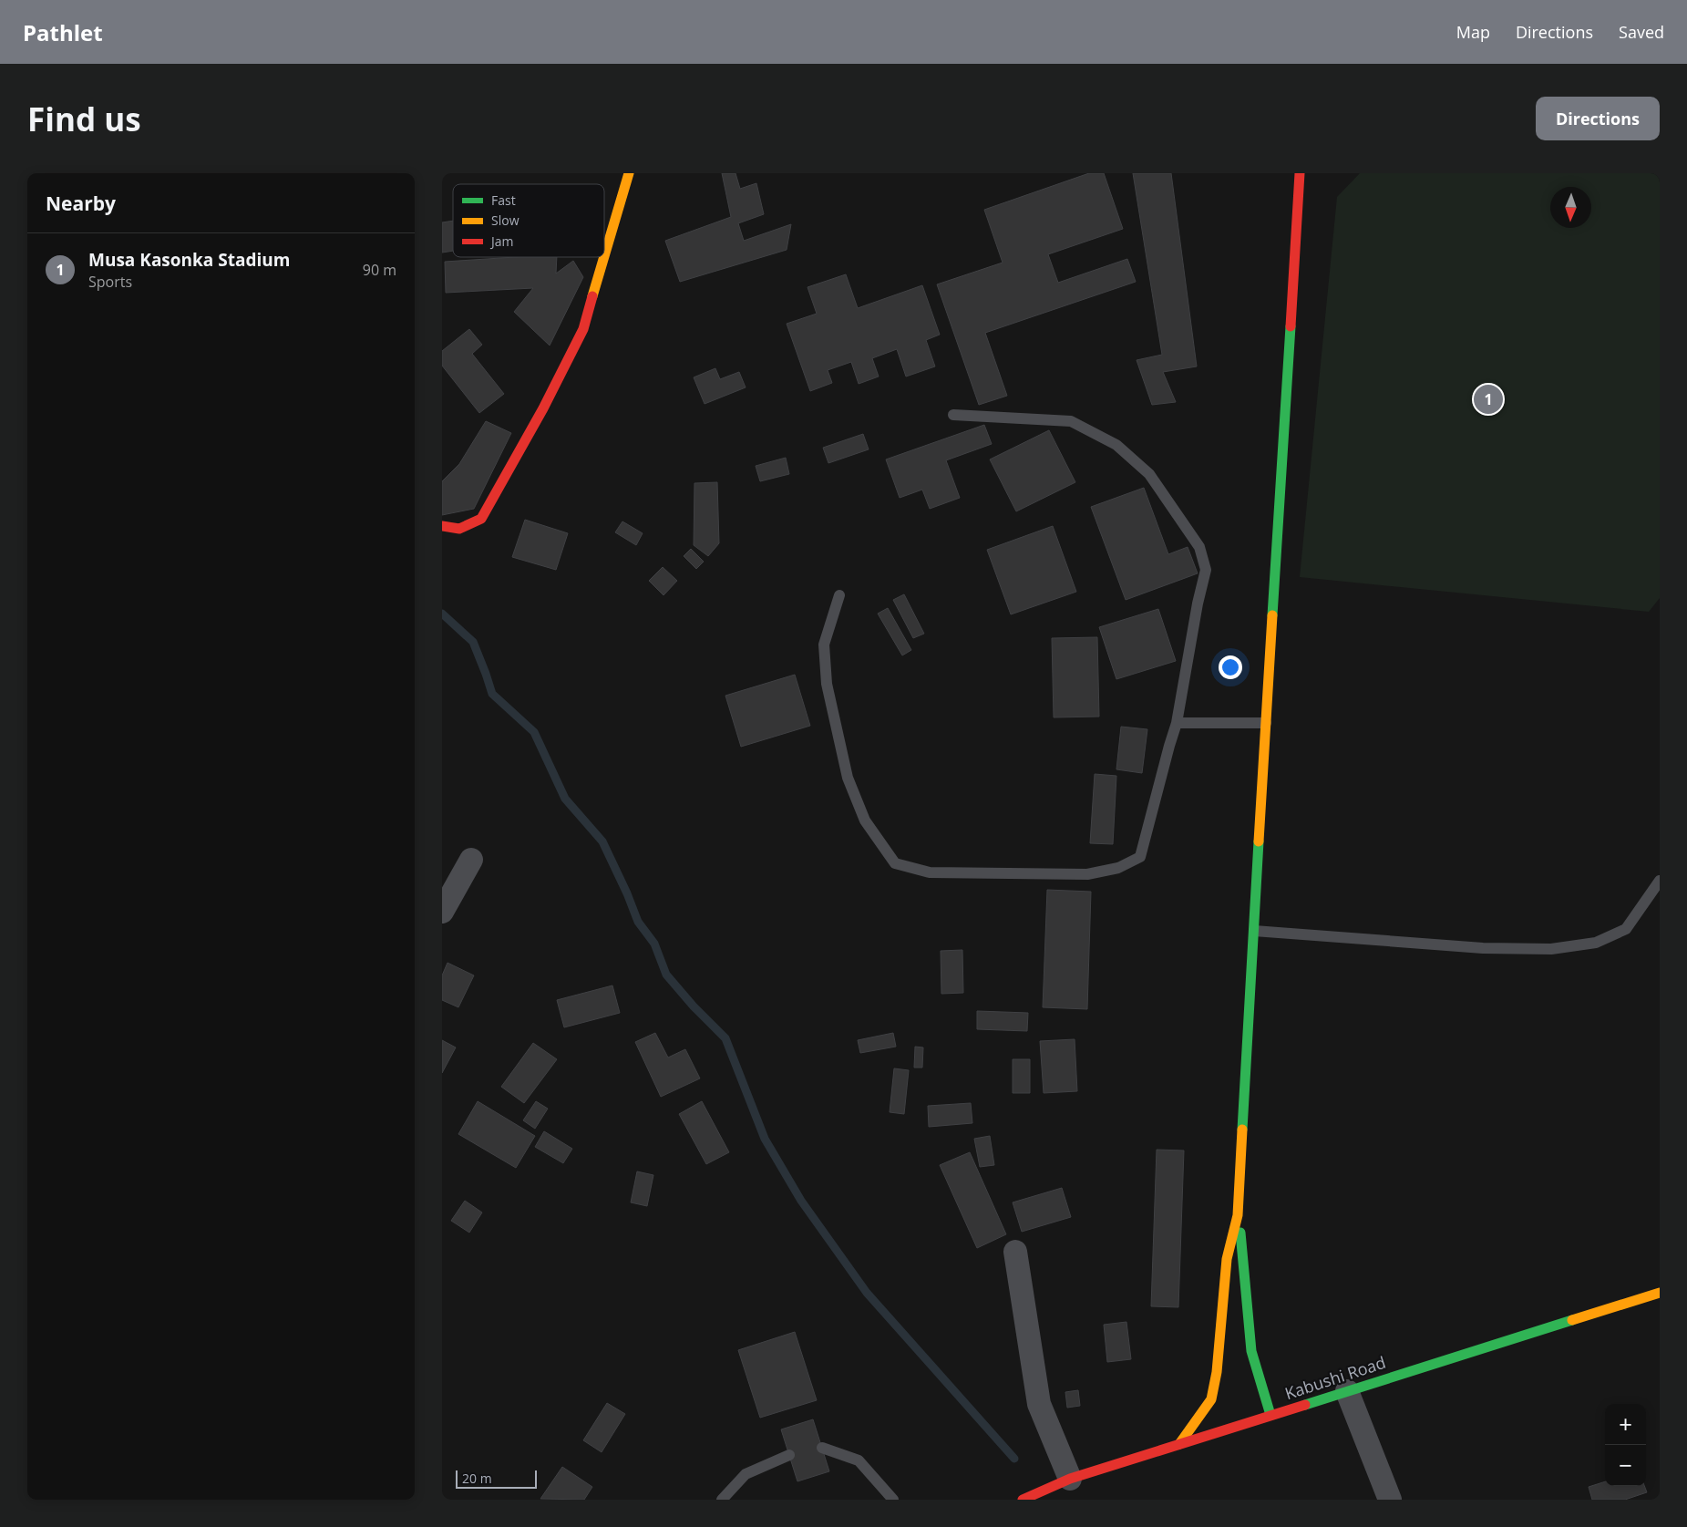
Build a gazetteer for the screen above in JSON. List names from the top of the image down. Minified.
{"streets":{"street":["Kabushi Road"]},"legend":["Fast","Slow","Jam"],"scale_bar":"20 m","north":"bottom","page":{"header":"Pathlet","nav":["Map","Directions","Saved"],"buttons":"Directions","title":"Find us","heading":"Nearby","list":[{"mark":"1","name":"Musa Kasonka Stadium","note":"Sports","value":"90 m"}],"pins":"1","map_buttons":["+","−"],"scale":"20 m"}}
